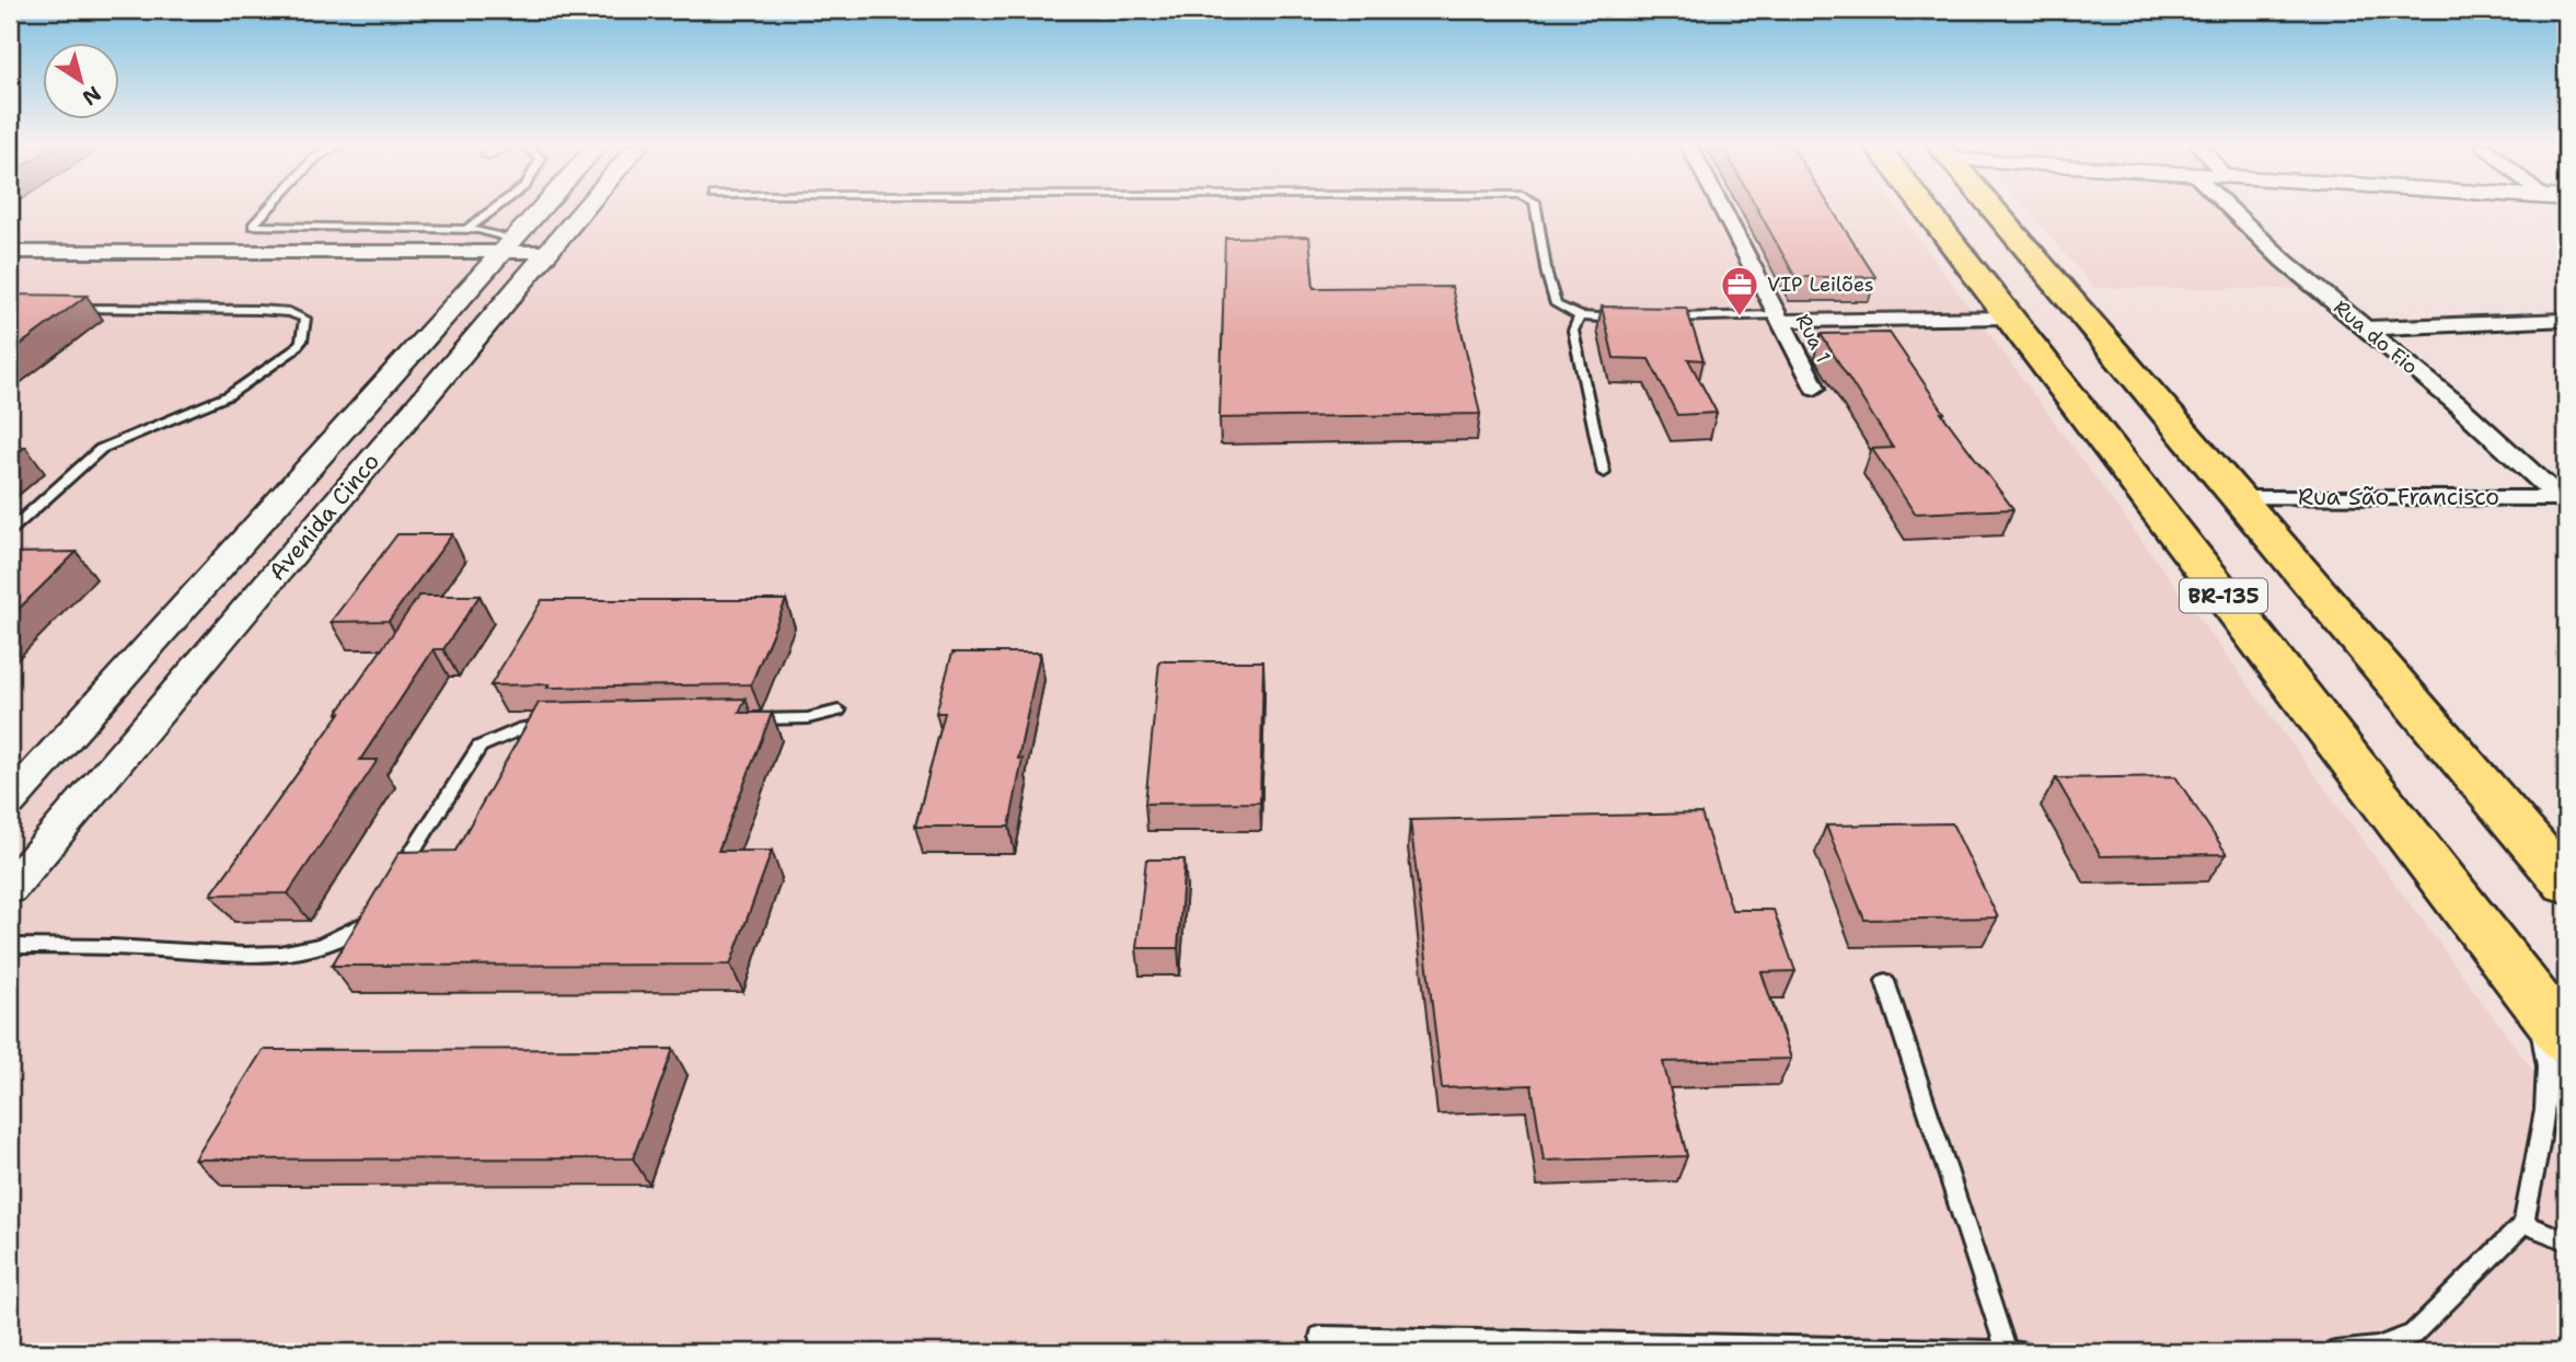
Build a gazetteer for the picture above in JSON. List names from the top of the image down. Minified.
{"streets":{"highway":["BR-135"],"street":["Rua do Fio","Rua 1","Rua São Francisco","Avenida Cinco"]},"crossings":[["Rua do Fio","Rua São Francisco"],["Rua São Francisco","BR-135"]],"places":{"office":["VIP Leilões"]},"north":"bottom right"}
